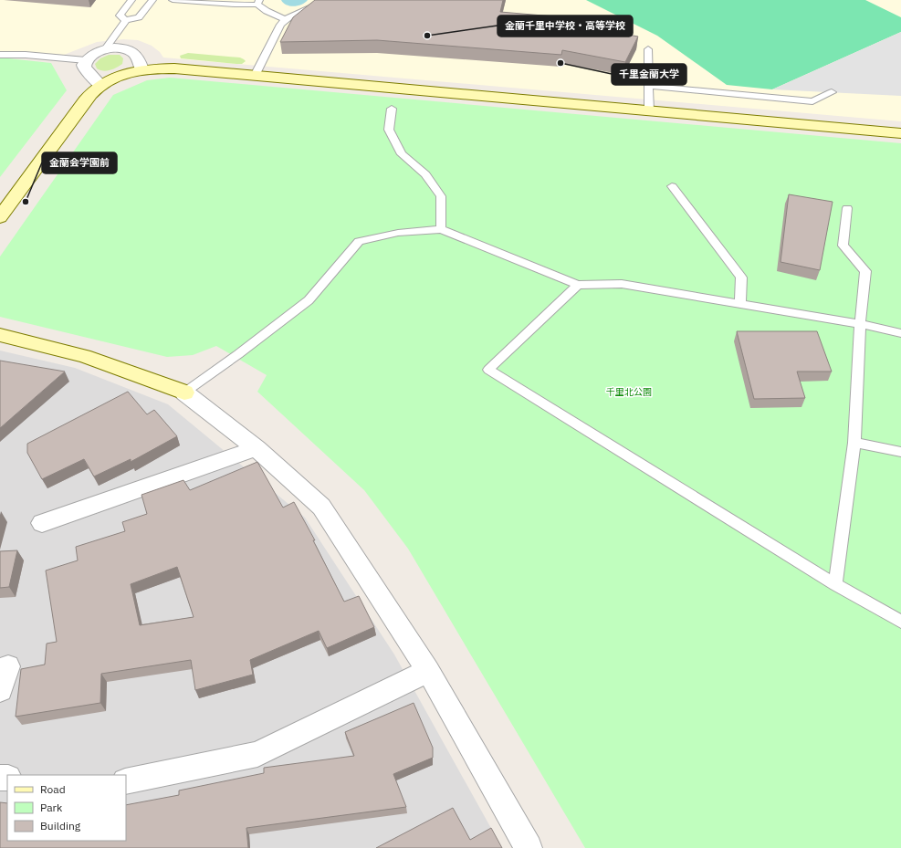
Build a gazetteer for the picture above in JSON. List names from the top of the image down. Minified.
{"parks":["千里北公園"],"places":["金蘭千里中学校・高等学校","千里金蘭大学","金蘭会学園前"],"legend":["Road","Park","Building"]}
